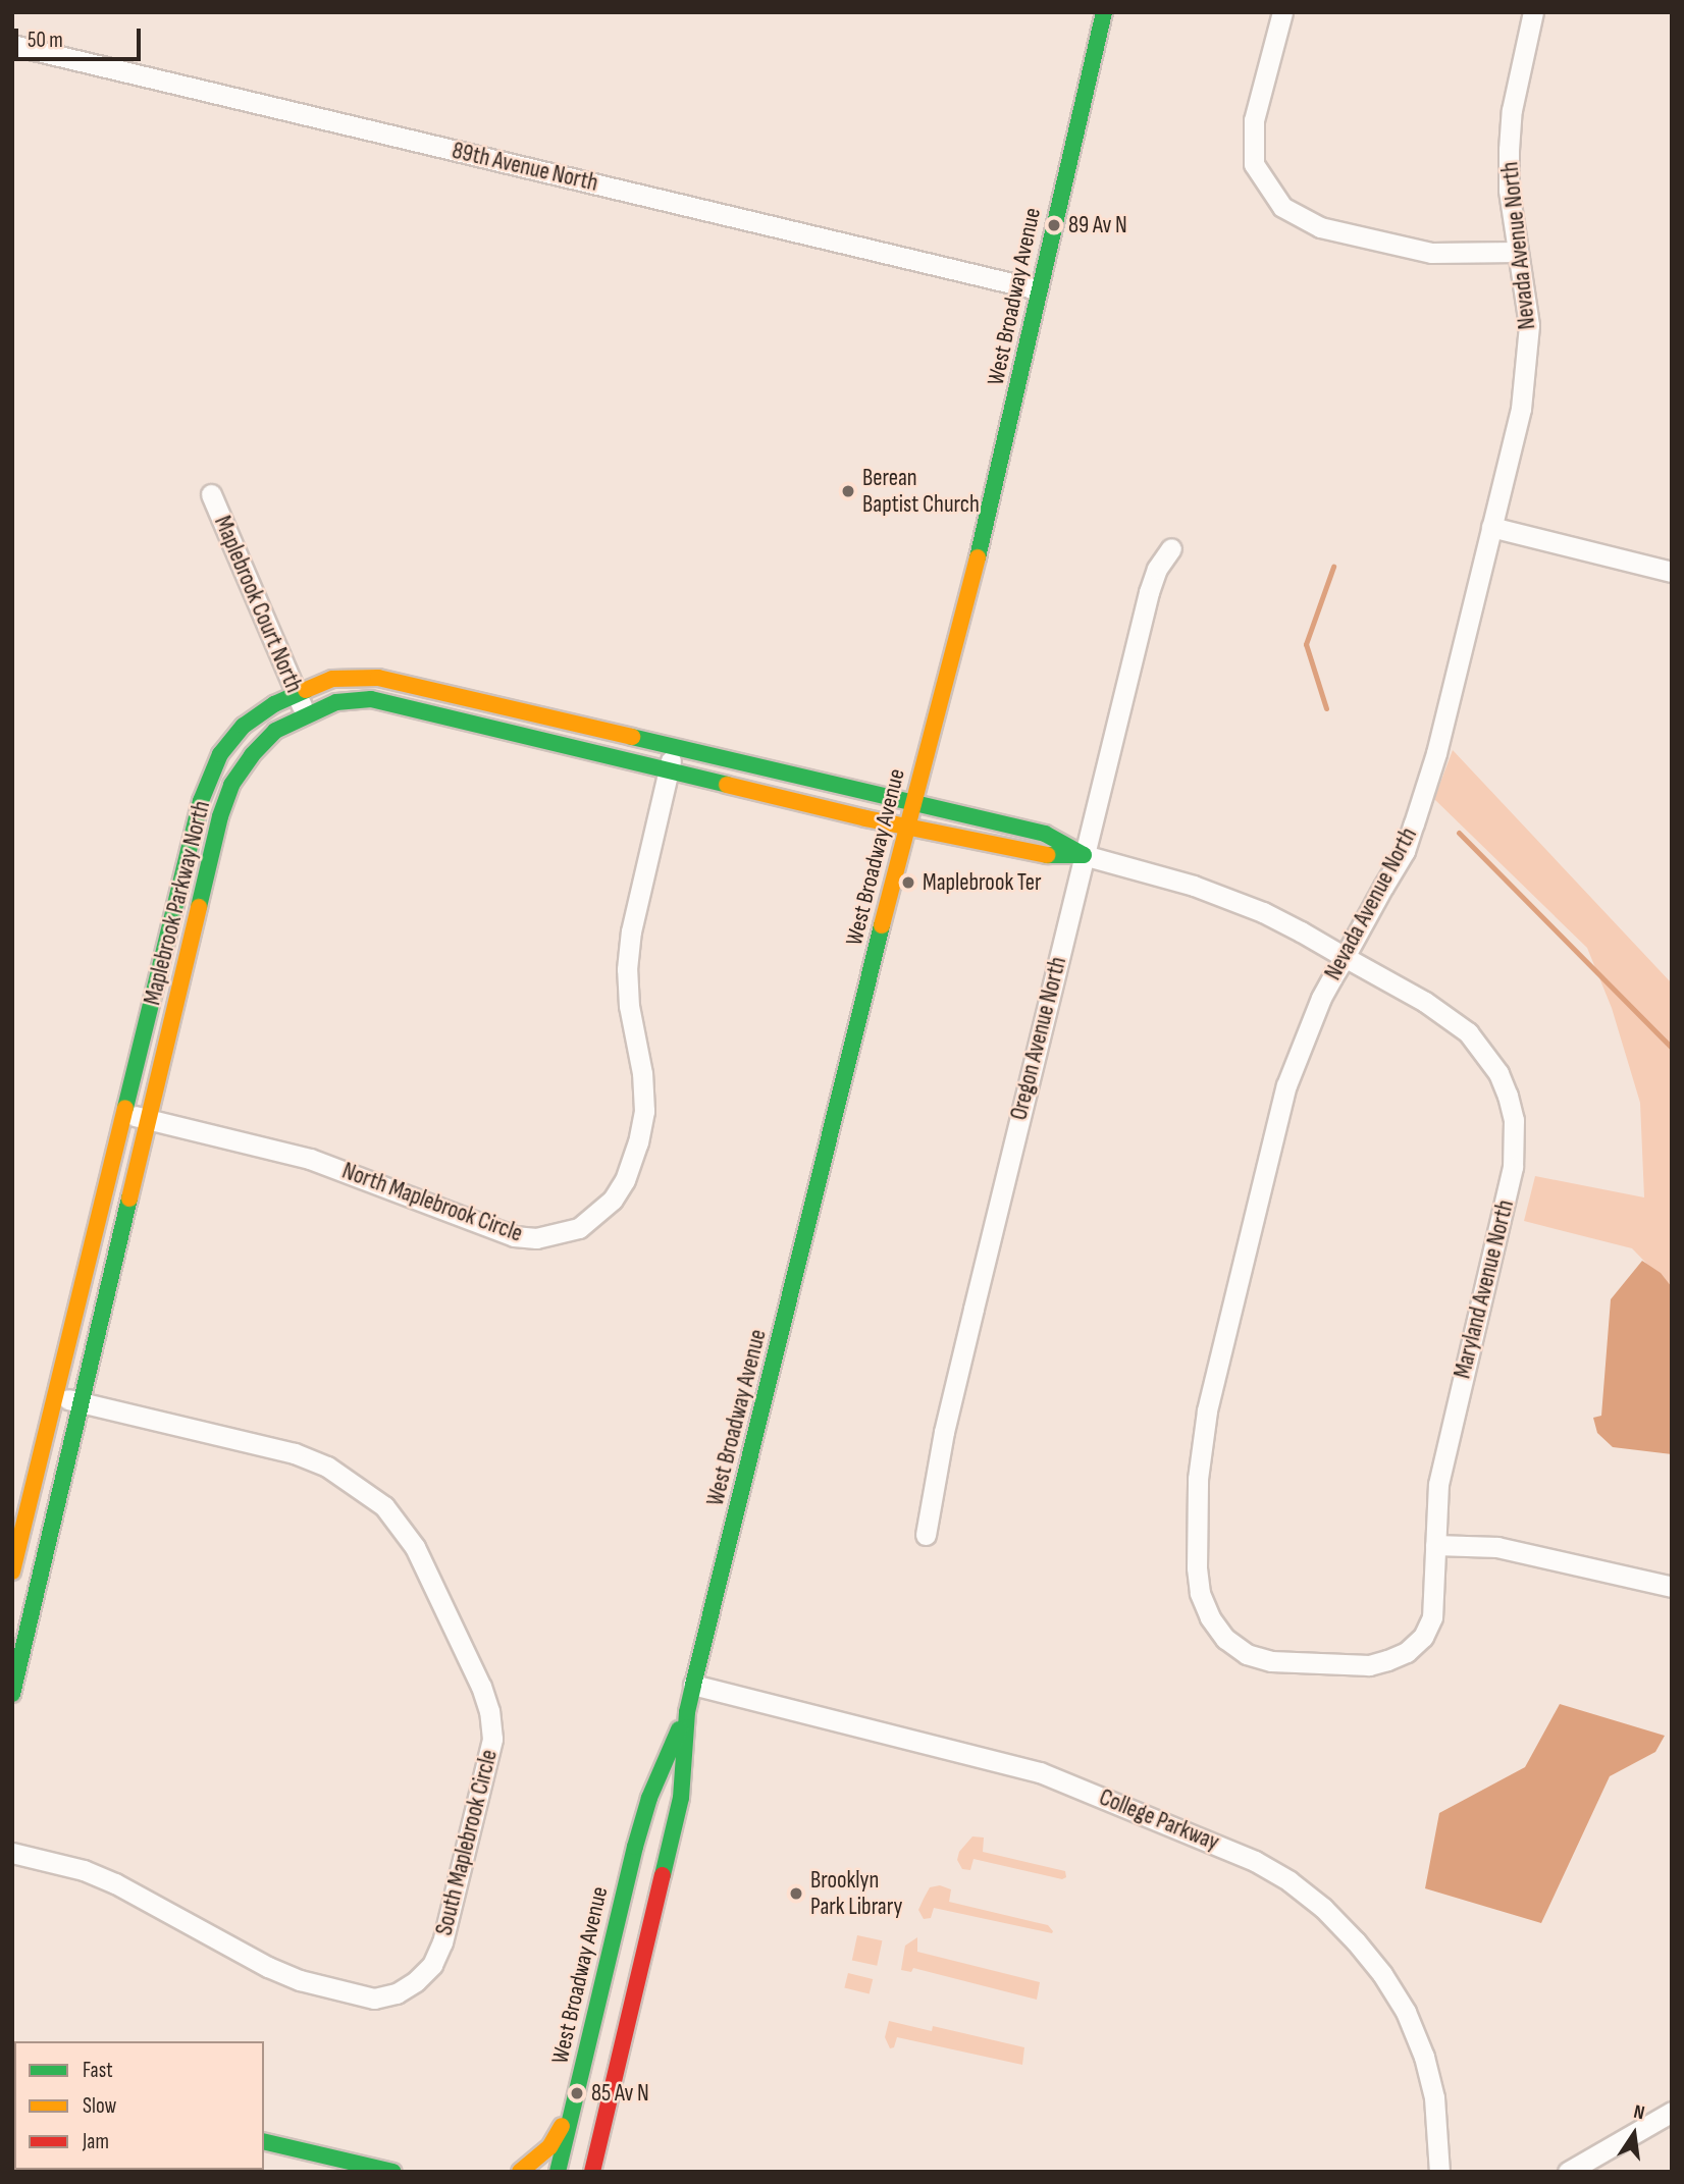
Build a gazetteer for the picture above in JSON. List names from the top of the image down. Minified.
{"streets":{"street":["89th Avenue North","Nevada Avenue North","West Broadway Avenue","Maplebrook Court North","Maplebrook Parkway North","Oregon Avenue North","North Maplebrook Circle","Maryland Avenue North","College Parkway","South Maplebrook Circle"]},"crossings":[["89th Avenue North","West Broadway Avenue"],["Nevada Avenue North","Maryland Avenue North"],["West Broadway Avenue","Maplebrook Parkway North"],["West Broadway Avenue","College Parkway"],["Maplebrook Court North","Maplebrook Parkway North"],["Maplebrook Parkway North","Oregon Avenue North"],["Maplebrook Parkway North","North Maplebrook Circle"],["Maplebrook Parkway North","Maryland Avenue North"],["Maplebrook Parkway North","South Maplebrook Circle"],["Oregon Avenue North","Maryland Avenue North"]],"places":["89 Av N","Berean Baptist Church","Maplebrook Ter","Brooklyn Park Library","85 Av N"],"legend":["Fast","Slow","Jam"],"scale_bar":"50 m","north":"top"}
